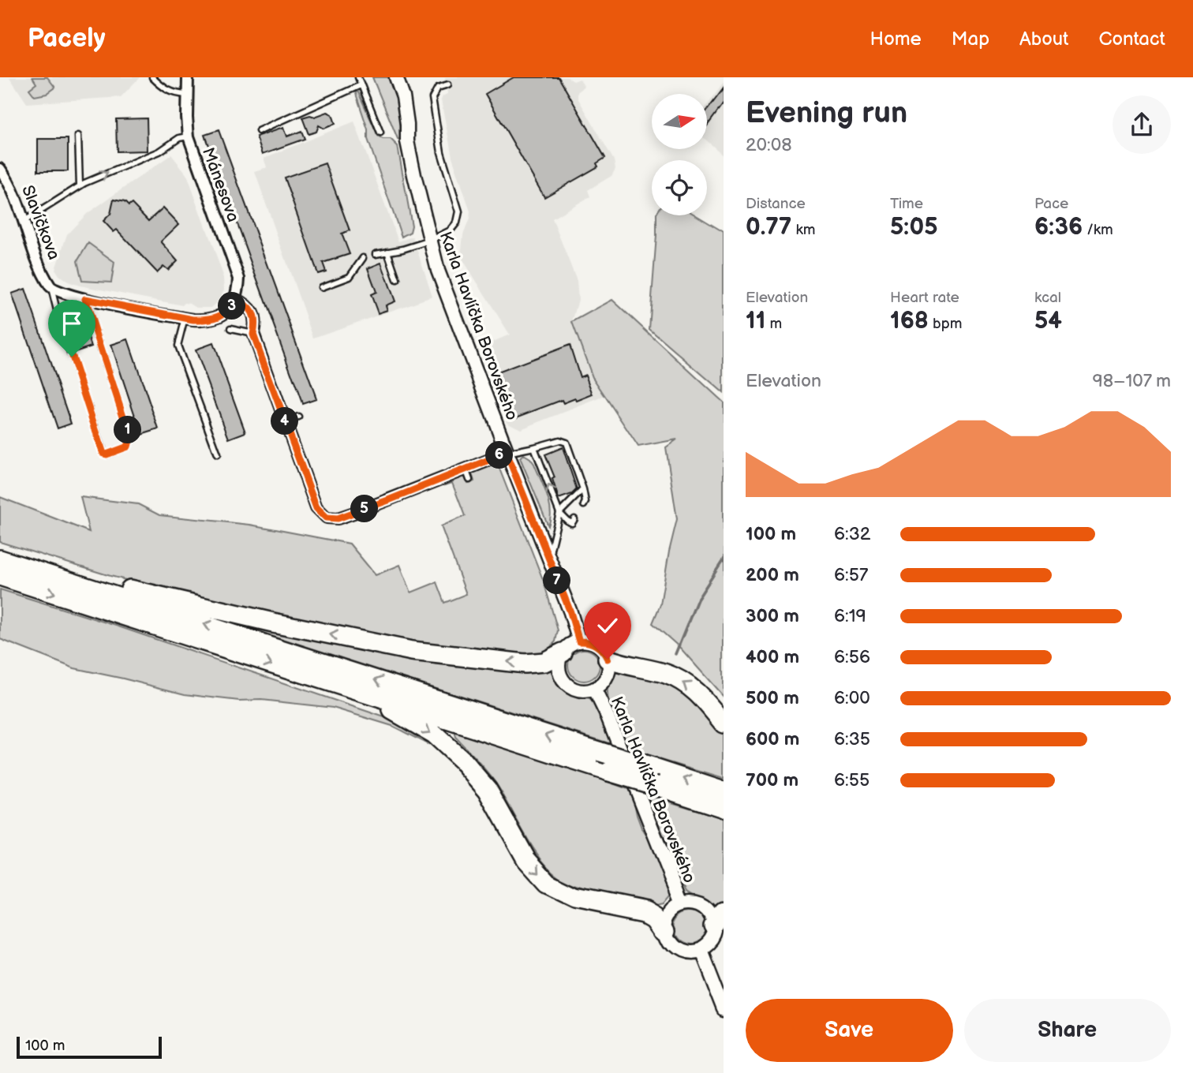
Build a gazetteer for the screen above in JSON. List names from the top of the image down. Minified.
{"streets":{"street":["Mánesova","Slavíčkova","Karla Havlíčka Borovského"]},"scale_bar":"100 m","north":"right","page":{"header":"Pacely","nav":["Home","Map","About","Contact"],"heading":["Evening run","20:08"],"stats":[["Distance","0.77 km"],["Time","5:05"],["Pace","6:36 /km"],["Elevation","11 m"],["Heart rate","168 bpm"],["kcal","54"]],"pins":["3","4","1","6","5","7"],"chart":["Elevation","98–107 m"],"list":[{"name":"100 m","note":"6:32"},{"name":"200 m","note":"6:57"},{"name":"300 m","note":"6:19"},{"name":"400 m","note":"6:56"},{"name":"500 m","note":"6:00"},{"name":"600 m","note":"6:35"},{"name":"700 m","note":"6:55"}],"buttons":["Save","Share"],"scale":"100 m"}}
